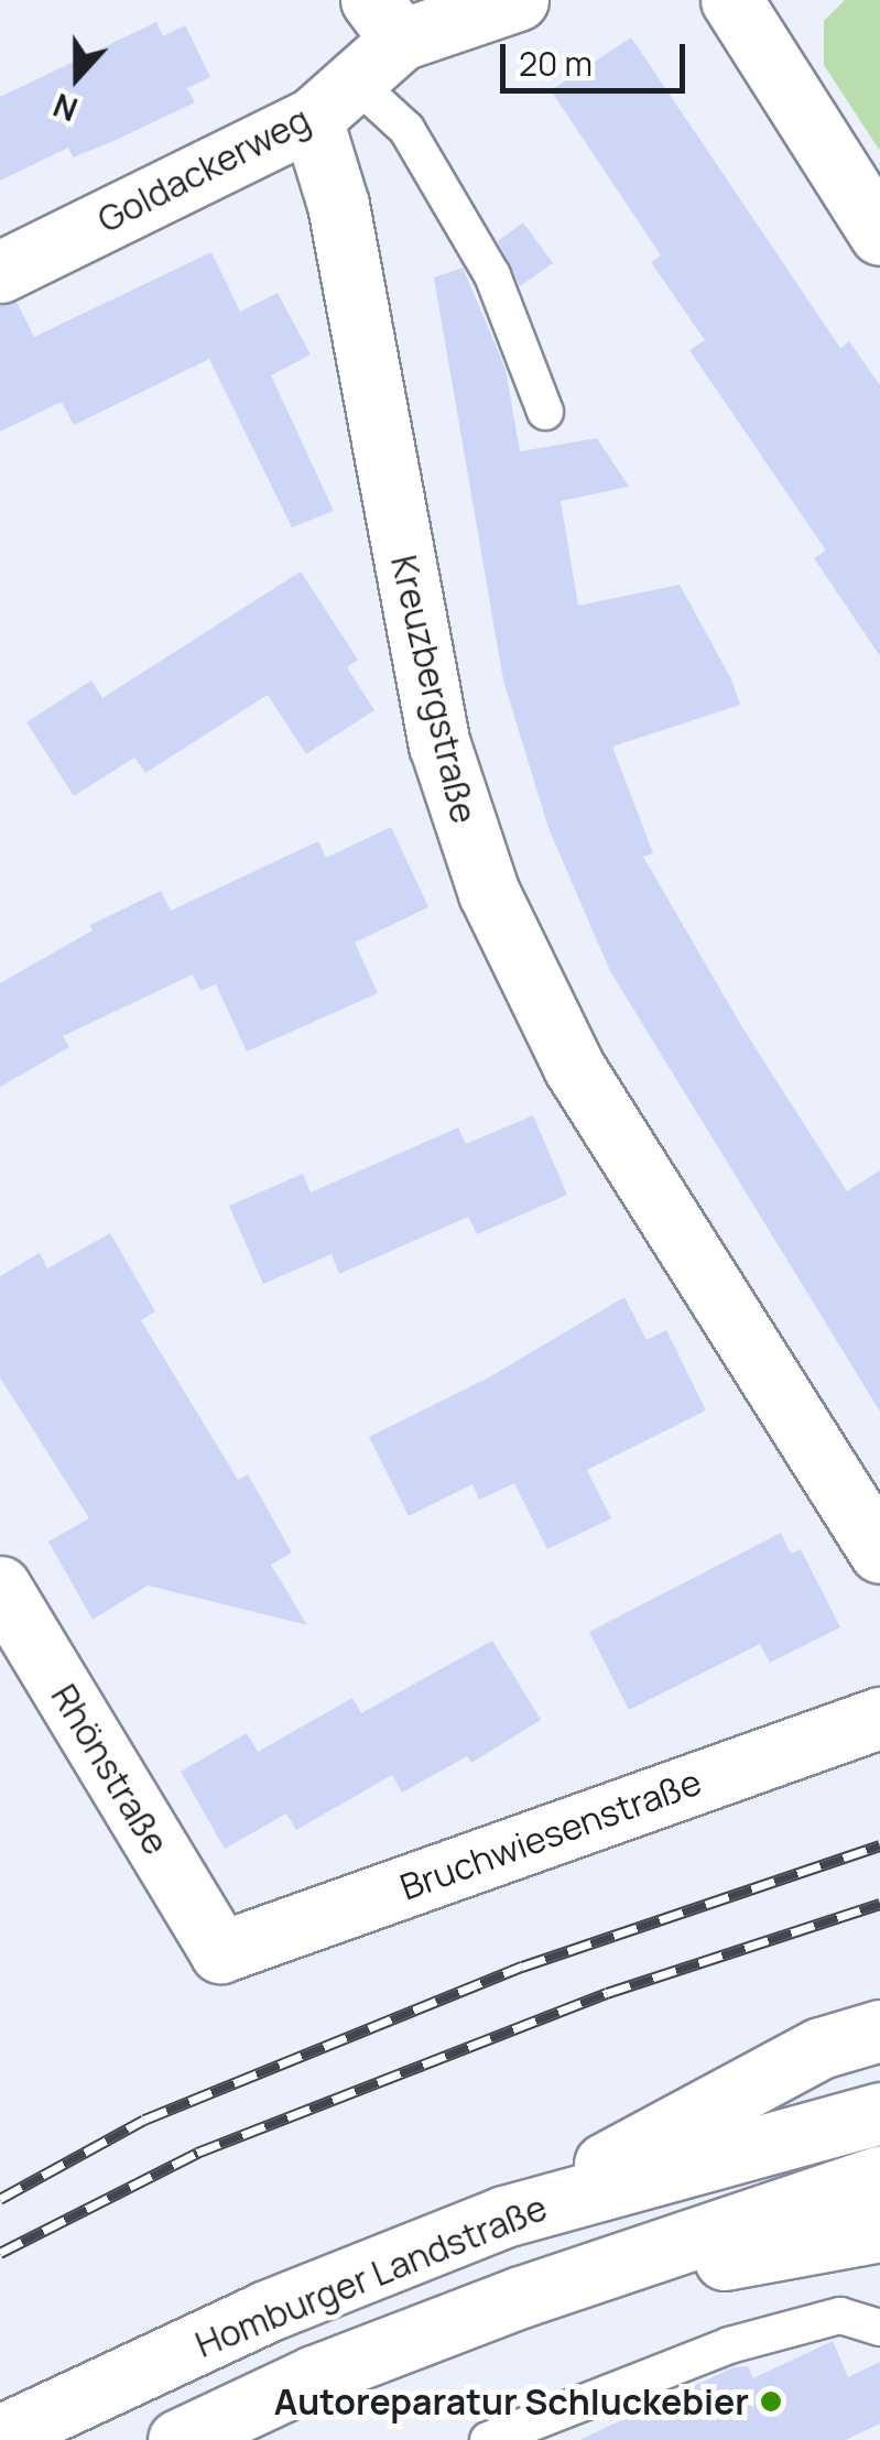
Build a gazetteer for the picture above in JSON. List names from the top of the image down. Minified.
{"streets":{"street":["Goldackerweg","Kreuzbergstraße","Rhönstraße","Bruchwiesenstraße","Homburger Landstraße"]},"crossings":[["Goldackerweg","Kreuzbergstraße"],["Rhönstraße","Bruchwiesenstraße"]],"places":["Autoreparatur Schluckebier"],"scale_bar":"20 m","north":"bottom"}
